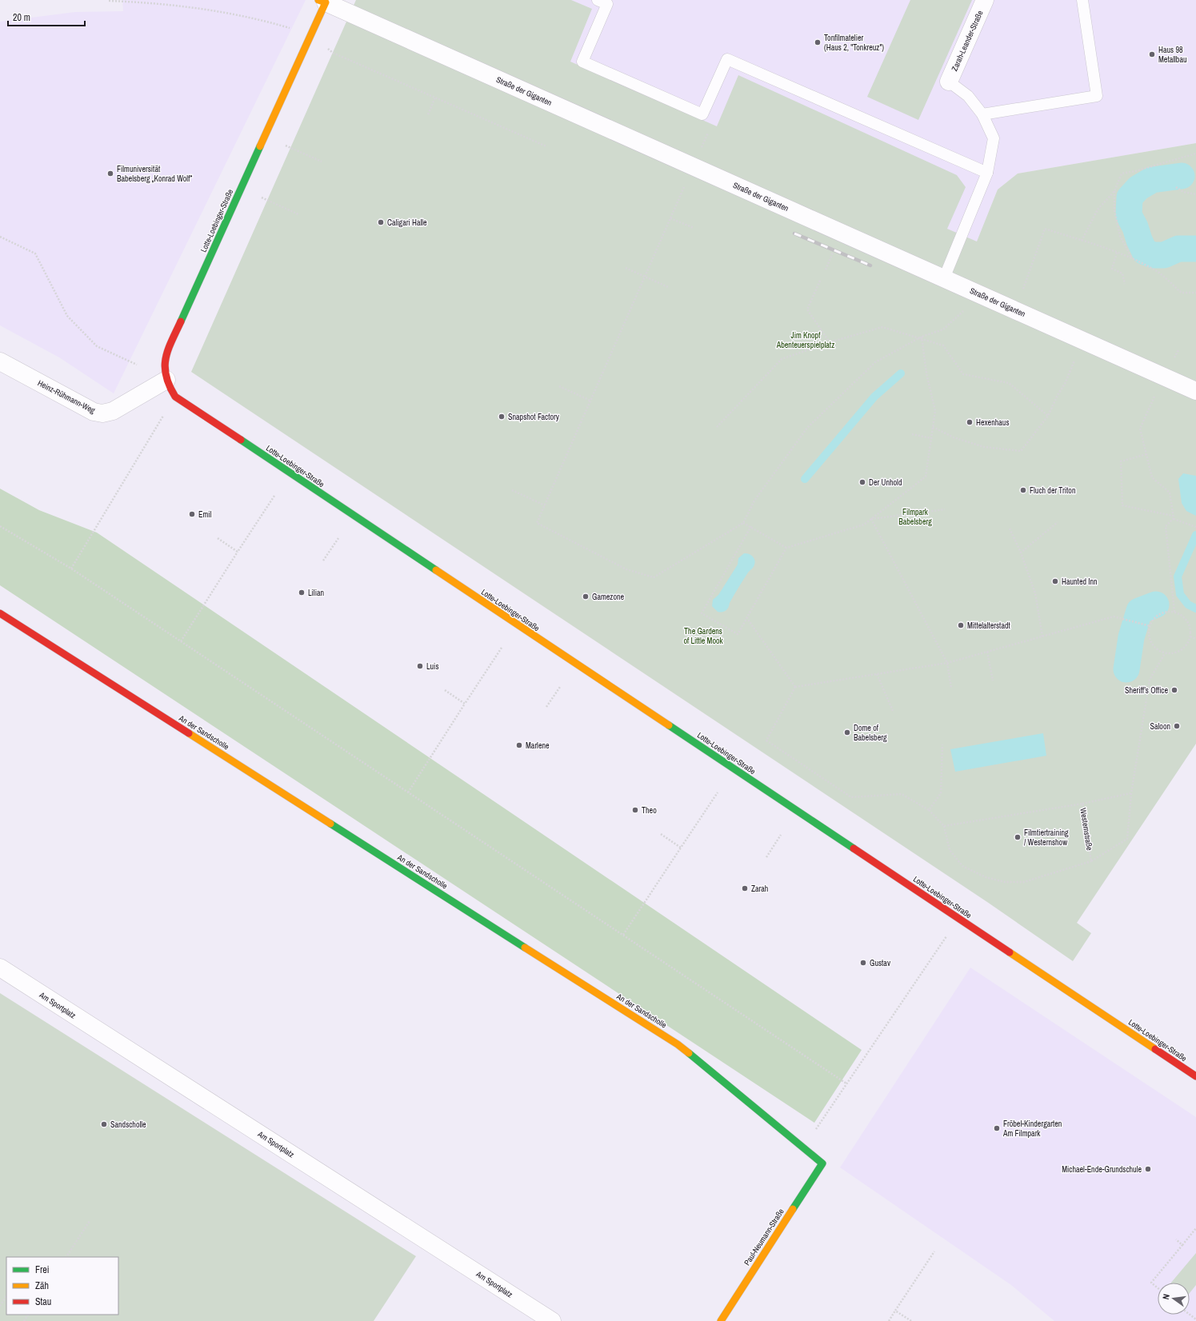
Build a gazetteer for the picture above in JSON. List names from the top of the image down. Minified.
{"streets":{"street":["Zarah-Leander-Straße","Straße der Giganten","Lotte-Loebinger-Straße","Heinz-Rühmann-Weg","An der Sandscholle","Am Sportplatz","Paul-Neumann-Straße"],"path":["Westernstraße"]},"crossings":[["Straße der Giganten","Lotte-Loebinger-Straße"],["Lotte-Loebinger-Straße","Heinz-Rühmann-Weg"],["An der Sandscholle","Paul-Neumann-Straße"]],"parks":["Jim Knopf Abenteuerspielplatz","Filmpark Babelsberg","The Gardens of Little Mook"],"places":["Tonfilmatelier (Haus 2, \"Tonkreuz\")","Haus 98 Metallbau","Filmuniversität Babelsberg „Konrad Wolf“","Caligari Halle","Snapshot Factory","Hexenhaus","Der Unhold","Fluch der Triton","Emil","Haunted Inn","Lilian","Gamezone","Mittelalterstadt","Luis","Sheriff’s Office","Saloon","Dome of Babelsberg","Marlene","Theo","Filmtiertraining / Westernshow","Zarah","Gustav","Sandscholle","Fröbel-Kindergarten Am Filmpark","Michael-Ende-Grundschule"],"legend":["Frei","Zäh","Stau"],"scale_bar":"20 m","north":"left"}
